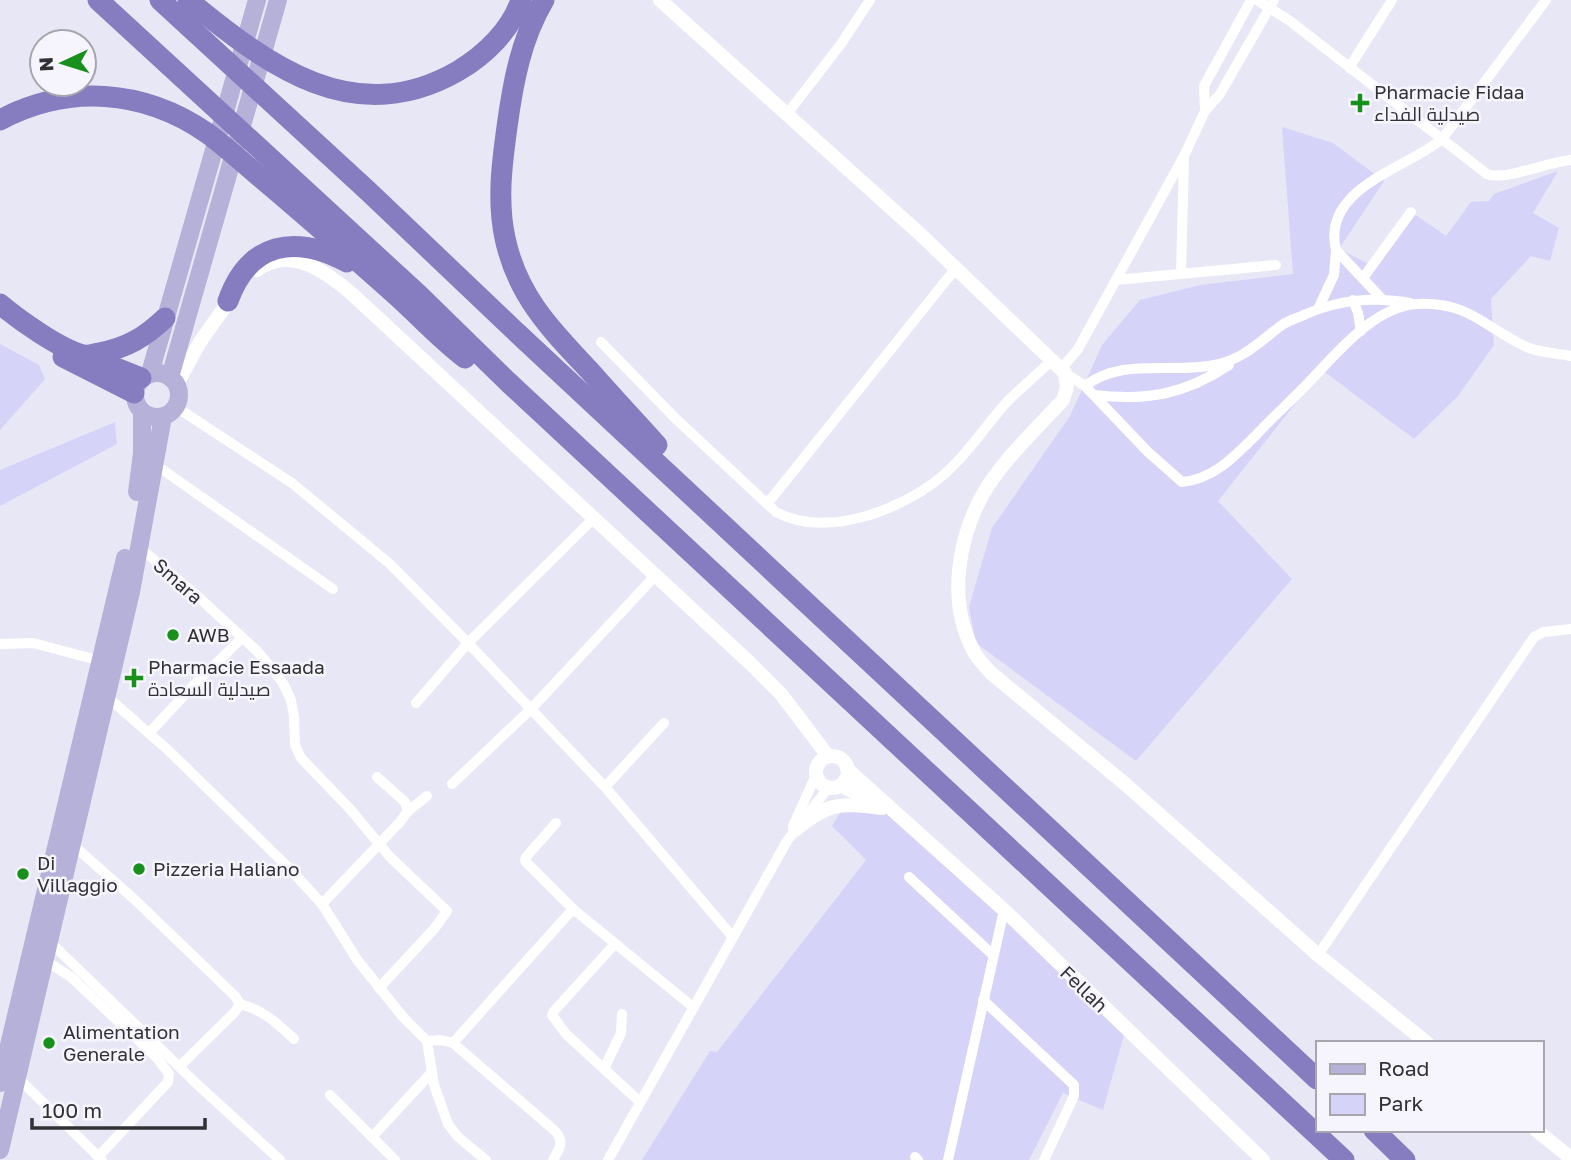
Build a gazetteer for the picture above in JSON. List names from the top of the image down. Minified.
{"streets":{"street":["Smara","Fellah"]},"places":{"health":["Pharmacie Fidaa صيدلية الفداء","Pharmacie Essaada صيدلية السعادة"],"other":["AWB","Pizzeria Haliano","Di Villaggio","Alimentation Generale"]},"legend":["Road","Park"],"scale_bar":"100 m","north":"left"}
